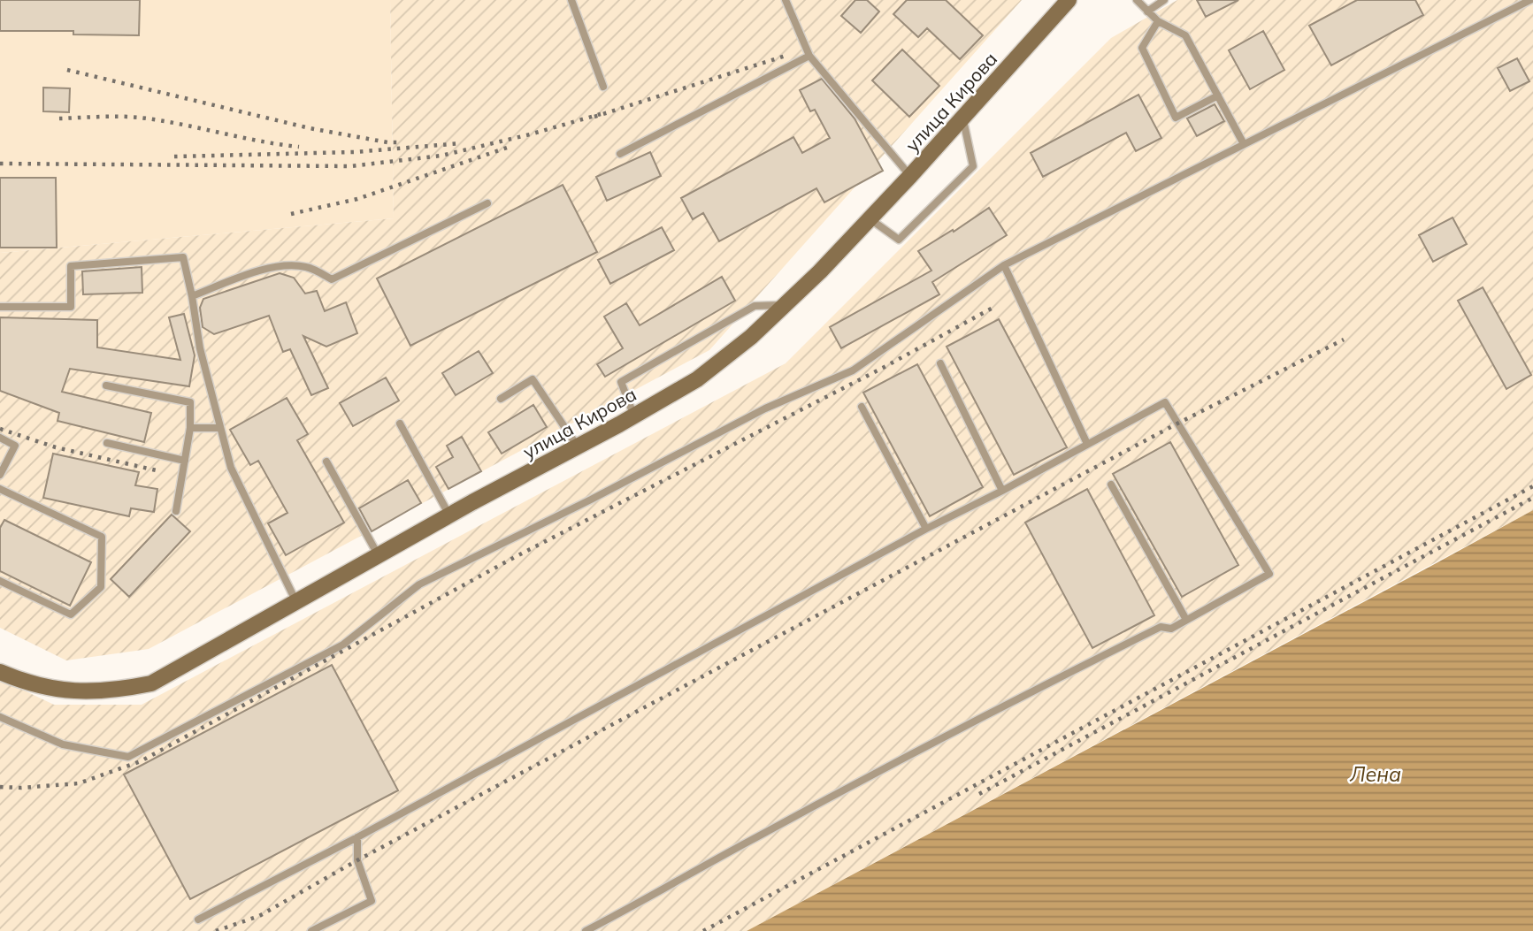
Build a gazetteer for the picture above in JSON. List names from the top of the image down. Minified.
{"streets":{"main road":["улица Кирова"]},"water":["Лена"]}
